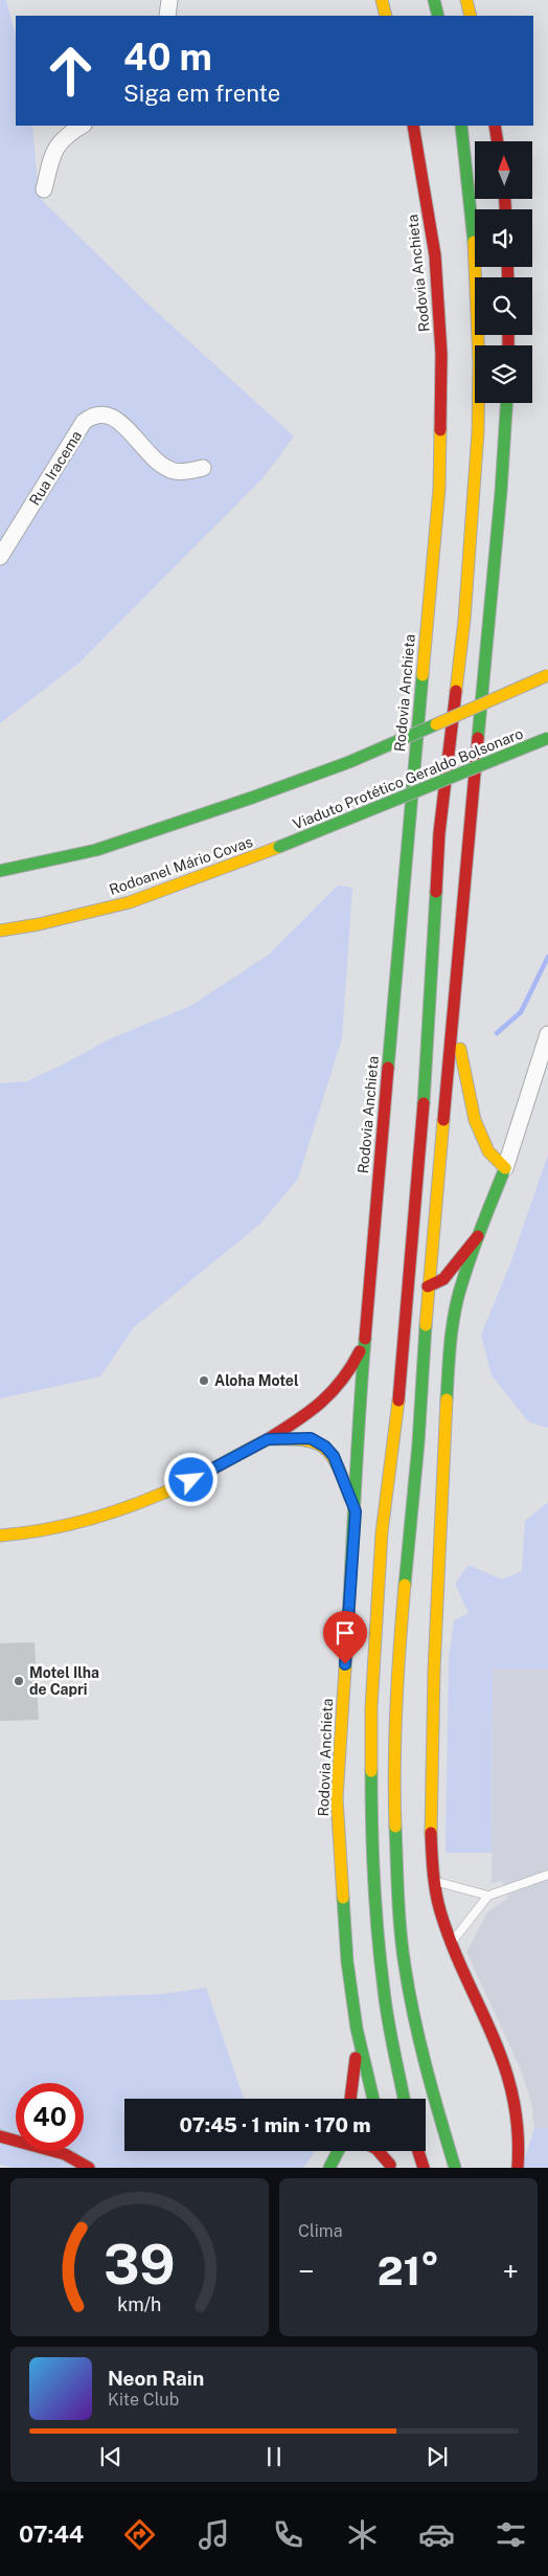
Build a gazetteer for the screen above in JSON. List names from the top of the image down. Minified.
{"streets":{"main road":["Rodovia Anchieta","Viaduto Protético Geraldo Bolsonaro","Rodoanel Mário Covas"],"street":["Rua Iracema"]},"crossings":[["Viaduto Protético Geraldo Bolsonaro","Rodoanel Mário Covas"]],"places":["Aloha Motel","Motel Ilha de Capri"],"north":"top","page":{"turn":["40 m","Siga em frente"],"limit":"40","trip":"07:45 · 1 min · 170 m","tile":"Clima","heat":["−","21°","+"],"song":["Neon Rain","Kite Club"],"tabs":"07:44","gauge":["39","km/h"]}}
